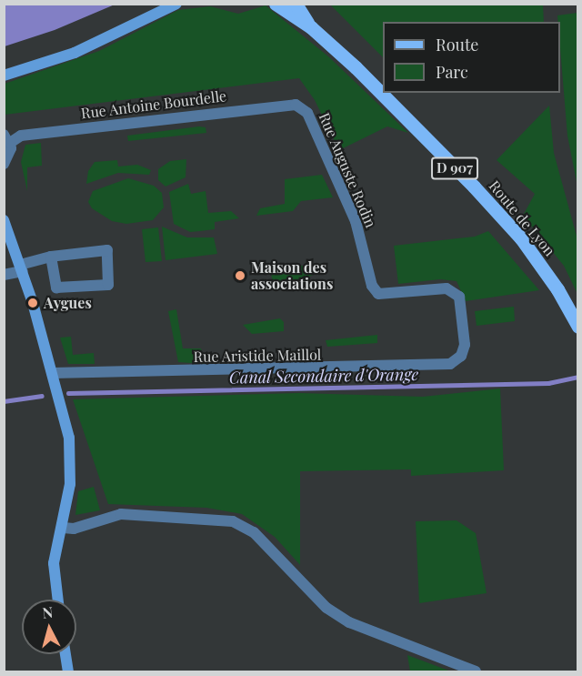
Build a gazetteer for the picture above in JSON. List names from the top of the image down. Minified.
{"streets":{"main road":["D 907","Route de Lyon"],"street":["Rue Antoine Bourdelle","Rue Auguste Rodin","Rue Aristide Maillol"]},"crossings":[["Rue Antoine Bourdelle","Rue Auguste Rodin"],["Rue Auguste Rodin","Rue Aristide Maillol"]],"water":["Canal Secondaire d'Orange"],"places":["Maison des associations","Aygues"],"legend":["Route","Parc"],"north":"top"}
